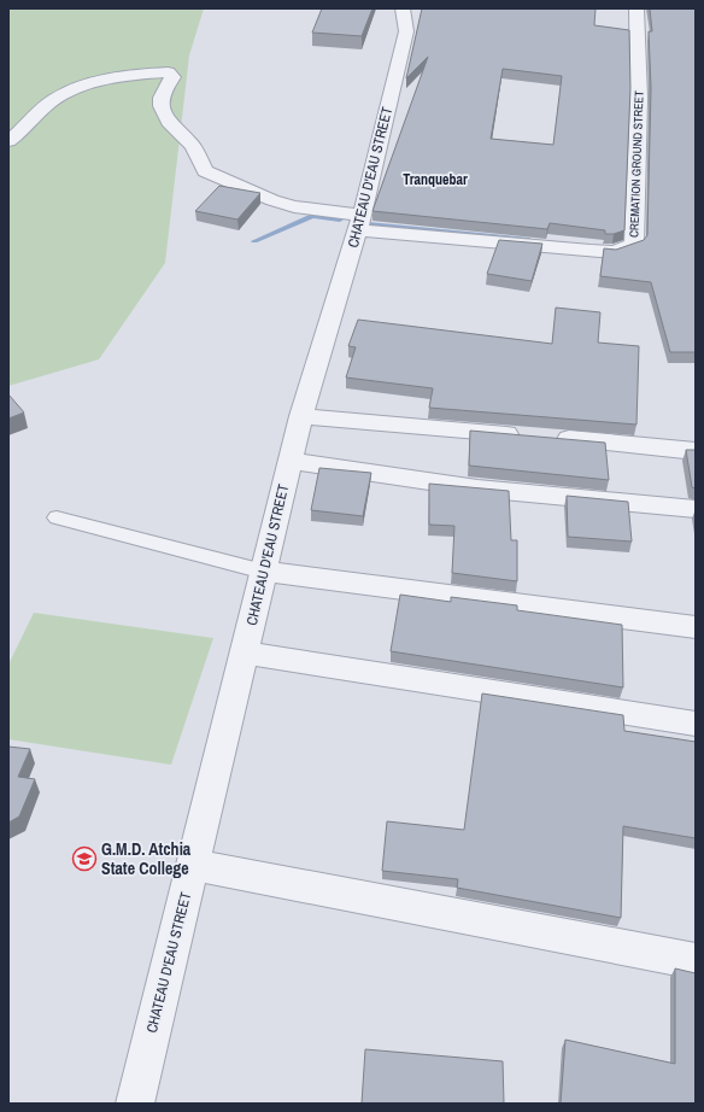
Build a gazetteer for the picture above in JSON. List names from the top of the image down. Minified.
{"streets":{"street":["CREMATION GROUND STREET","CHATEAU D'EAU STREET"]},"crossings":[["CREMATION GROUND STREET","CHATEAU D'EAU STREET"]],"districts":["Tranquebar"],"places":{"school or university":["G.M.D. Atchia State College"]}}
